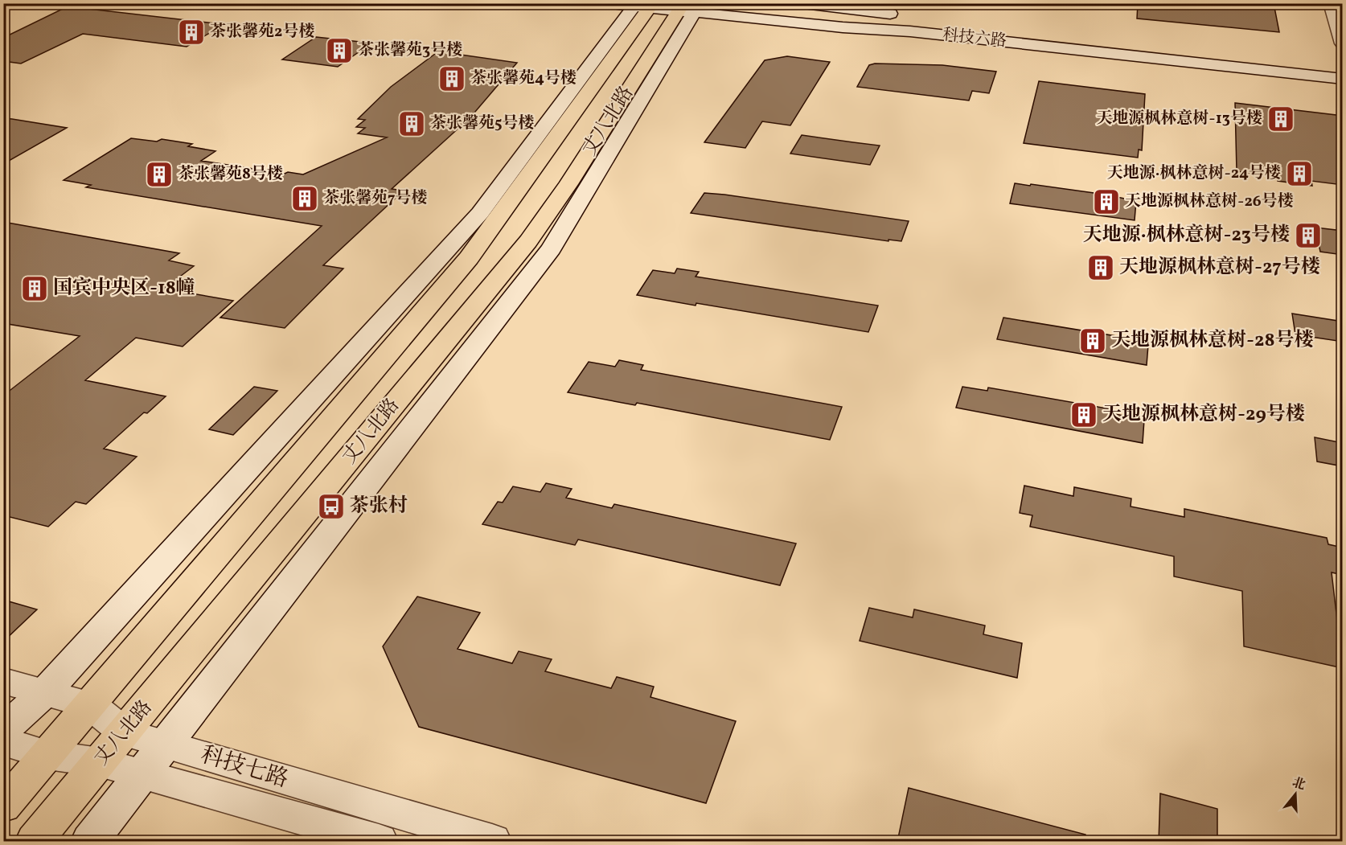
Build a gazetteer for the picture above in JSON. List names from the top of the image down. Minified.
{"streets":{"main road":["科技六路","丈八北路","科技七路"]},"crossings":[["科技六路","丈八北路"],["丈八北路","科技七路"]],"places":{"building":["茶张馨苑2号楼","茶张馨苑3号楼","茶张馨苑4号楼","天地源枫林意树-13号楼","茶张馨苑5号楼","天地源·枫林意树-24号楼","茶张馨苑8号楼","茶张馨苑7号楼","天地源枫林意树-26号楼","天地源·枫林意树-23号楼","天地源枫林意树-27号楼","国宾中央区-18幢","天地源枫林意树-28号楼","天地源枫林意树-29号楼"],"bus stop":["茶张村"]},"north":"top"}
